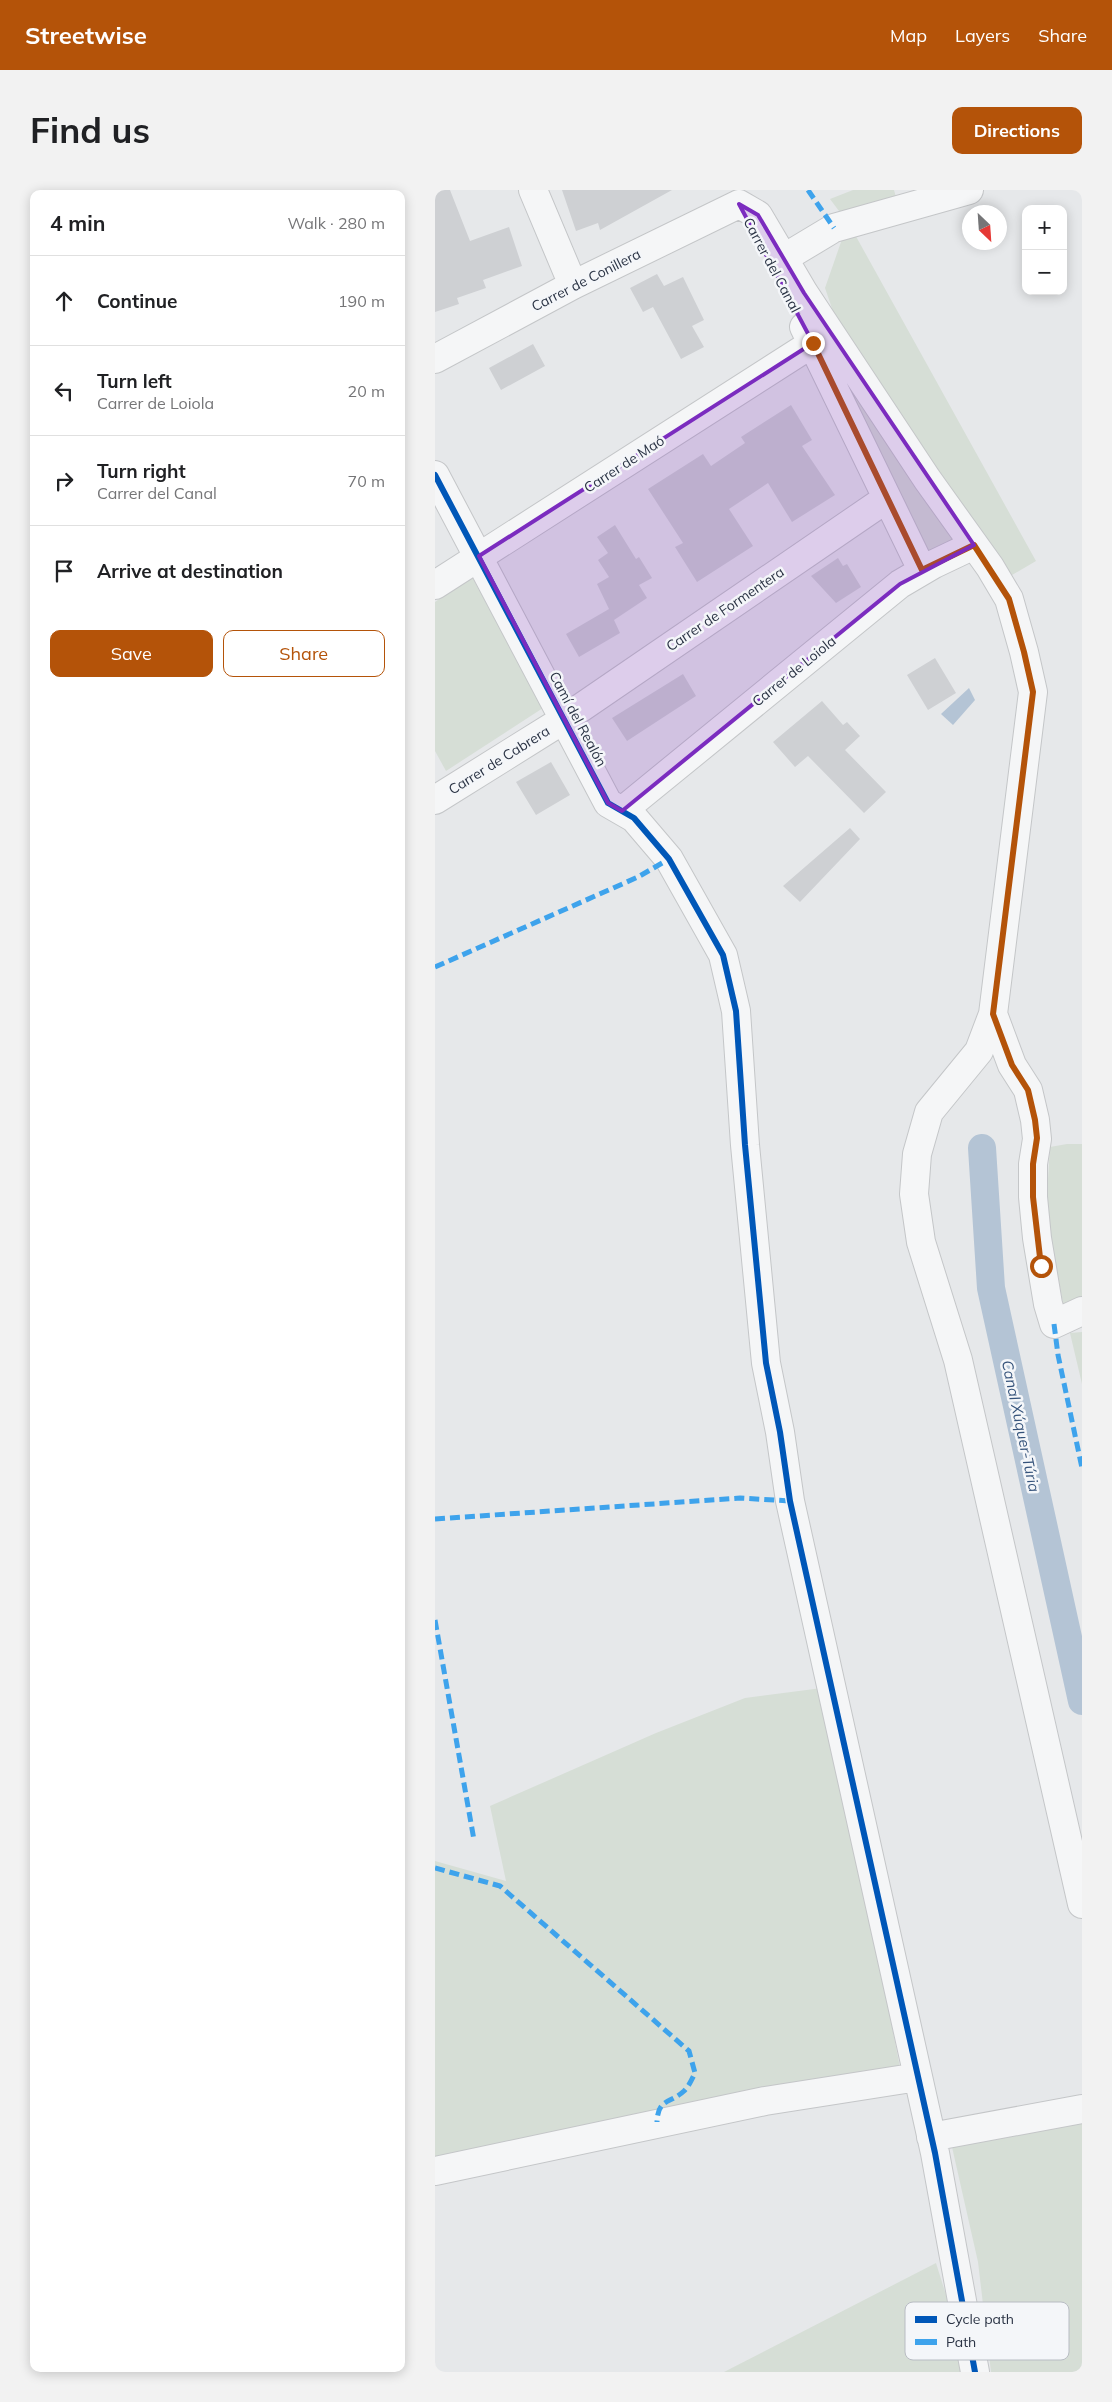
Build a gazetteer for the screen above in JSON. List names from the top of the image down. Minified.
{"streets":{"street":["Carrer del Canal","Carrer de Conillera","Carrer de Maó","Carrer de Formentera","Carrer de Loiola","Camí del Realón","Carrer de Cabrera"]},"crossings":[["Carrer del Canal","Carrer de Conillera"],["Carrer del Canal","Carrer de Maó"],["Carrer del Canal","Carrer de Formentera"],["Carrer del Canal","Carrer de Loiola"],["Carrer de Maó","Camí del Realón"],["Carrer de Formentera","Camí del Realón"],["Carrer de Formentera","Carrer de Cabrera"],["Carrer de Loiola","Camí del Realón"],["Camí del Realón","Carrer de Cabrera"]],"water":["Canal Xúquer-Túria"],"legend":["Cycle path","Path"],"north":"bottom right","page":{"header":"Streetwise","nav":["Map","Layers","Share"],"buttons":["Directions",["Save","Share"]],"title":"Find us","heading":["4 min","Walk · 280 m"],"map_buttons":["+","−"],"list":[["Continue","190 m"],["Turn left","Carrer de Loiola","20 m"],["Turn right","Carrer del Canal","70 m"],"Arrive at destination"]}}
